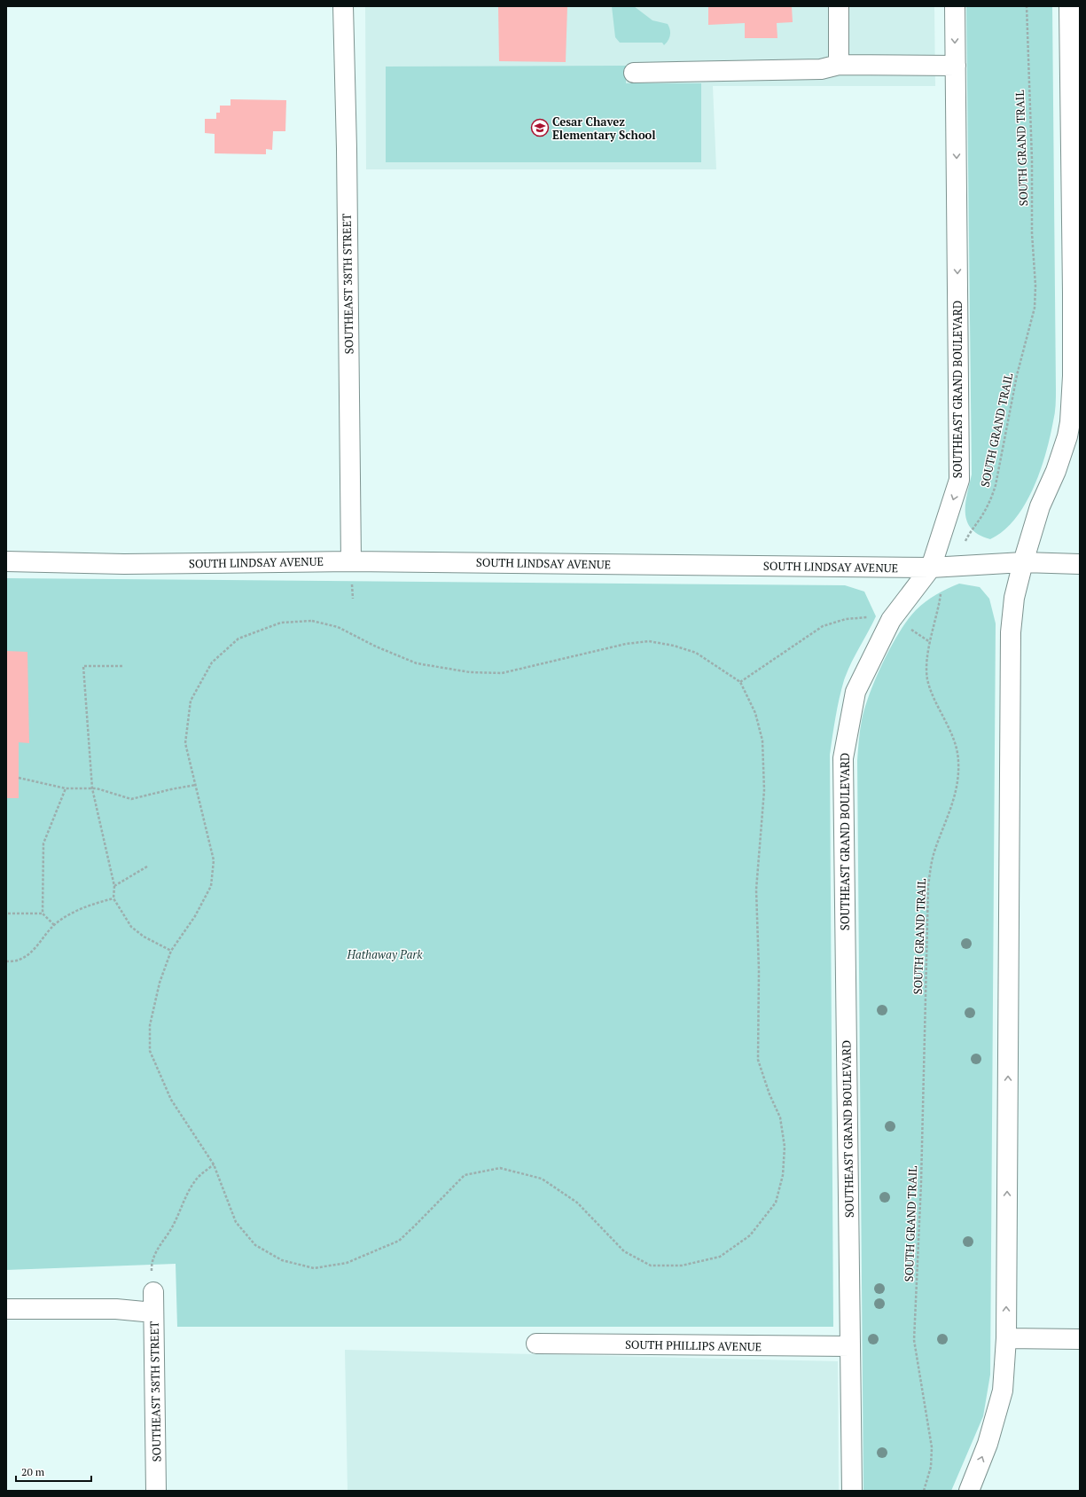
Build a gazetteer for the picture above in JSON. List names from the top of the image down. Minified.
{"streets":{"street":["SOUTHEAST 38TH STREET","SOUTHEAST GRAND BOULEVARD","SOUTH LINDSAY AVENUE","SOUTH PHILLIPS AVENUE"],"path":["SOUTH GRAND TRAIL"]},"crossings":[["SOUTH GRAND TRAIL","SOUTH LINDSAY AVENUE"],["SOUTHEAST 38TH STREET","SOUTH LINDSAY AVENUE"],["SOUTHEAST GRAND BOULEVARD","SOUTH LINDSAY AVENUE"],["SOUTHEAST GRAND BOULEVARD","SOUTH PHILLIPS AVENUE"]],"parks":["Hathaway Park"],"places":{"school or university":["Cesar Chavez Elementary School"]},"scale_bar":"20 m"}
